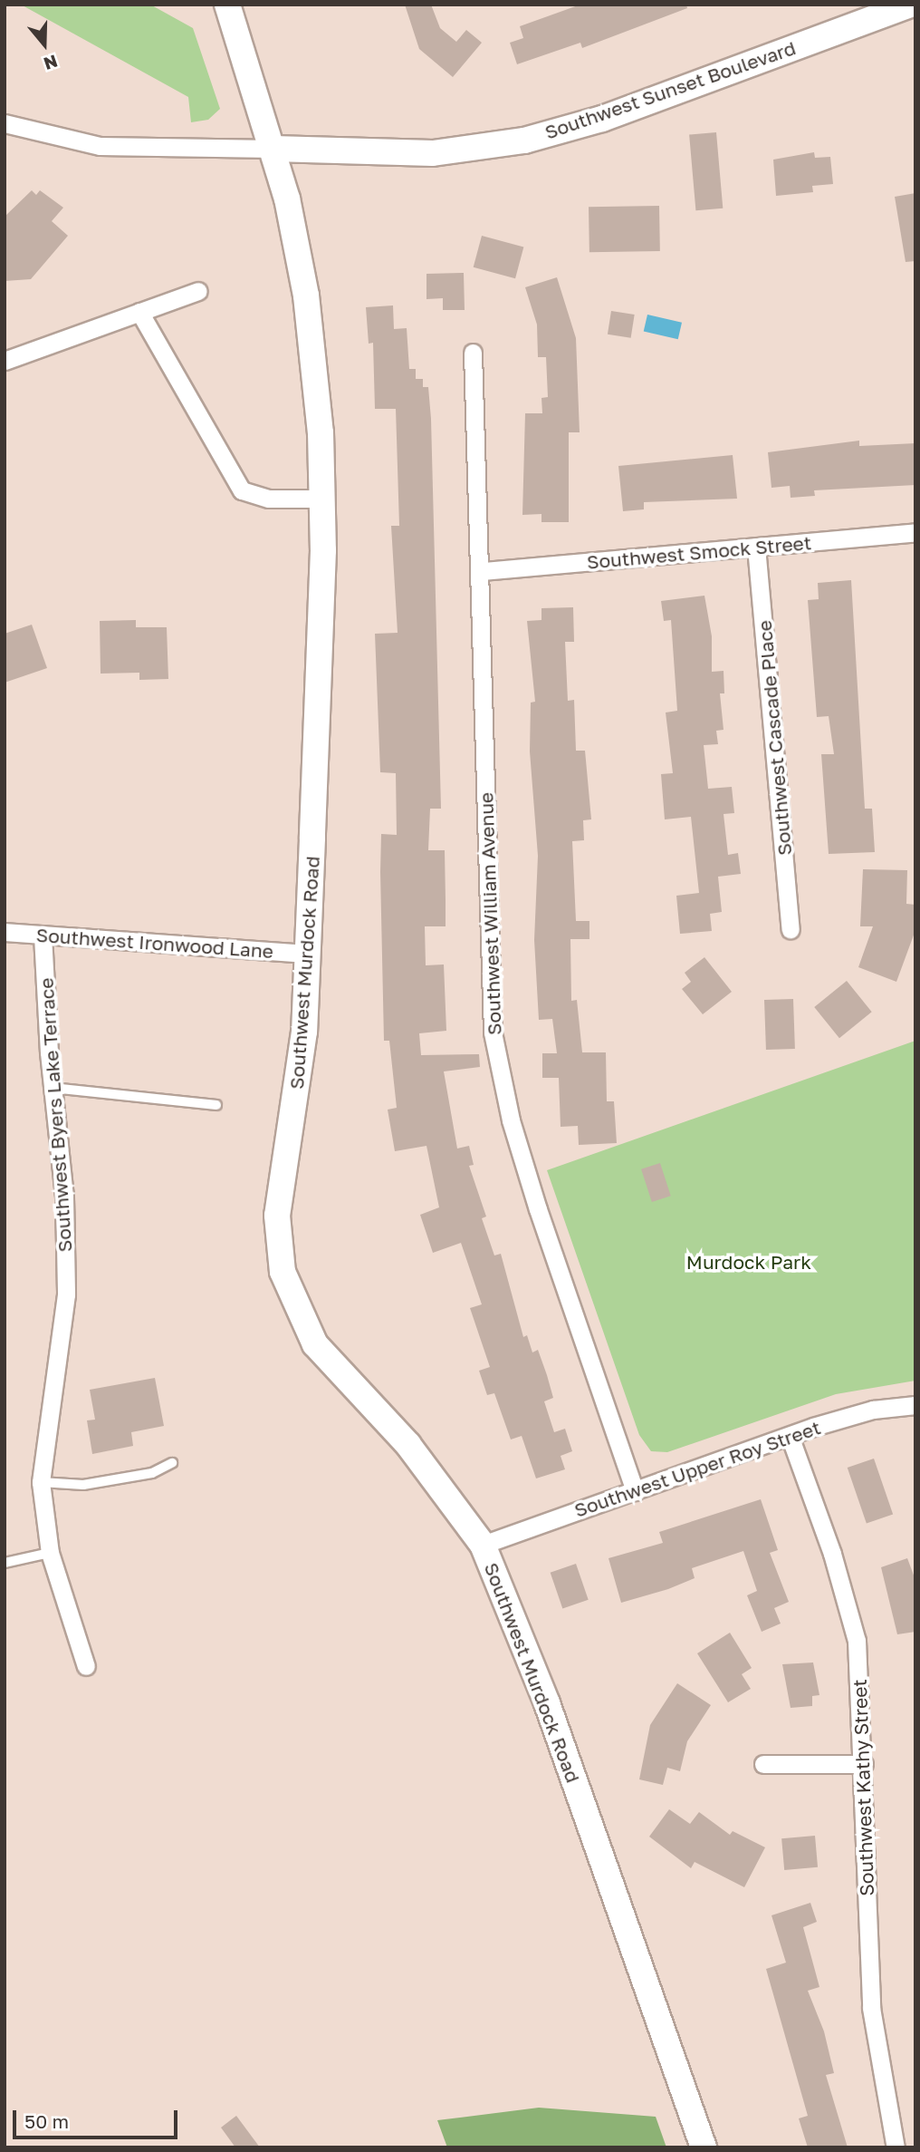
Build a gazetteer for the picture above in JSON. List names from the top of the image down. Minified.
{"streets":{"main road":["Southwest Sunset Boulevard","Southwest Murdock Road"],"street":["Southwest Smock Street","Southwest Cascade Place","Southwest William Avenue","Southwest Ironwood Lane","Southwest Byers Lake Terrace","Southwest Upper Roy Street","Southwest Kathy Street"]},"crossings":[["Southwest Sunset Boulevard","Southwest Murdock Road"],["Southwest Smock Street","Southwest Cascade Place"],["Southwest Smock Street","Southwest William Avenue"],["Southwest William Avenue","Southwest Upper Roy Street"],["Southwest Ironwood Lane","Southwest Murdock Road"],["Southwest Ironwood Lane","Southwest Byers Lake Terrace"],["Southwest Murdock Road","Southwest Upper Roy Street"],["Southwest Upper Roy Street","Southwest Kathy Street"]],"parks":["Murdock Park"],"scale_bar":"50 m","north":"bottom"}
